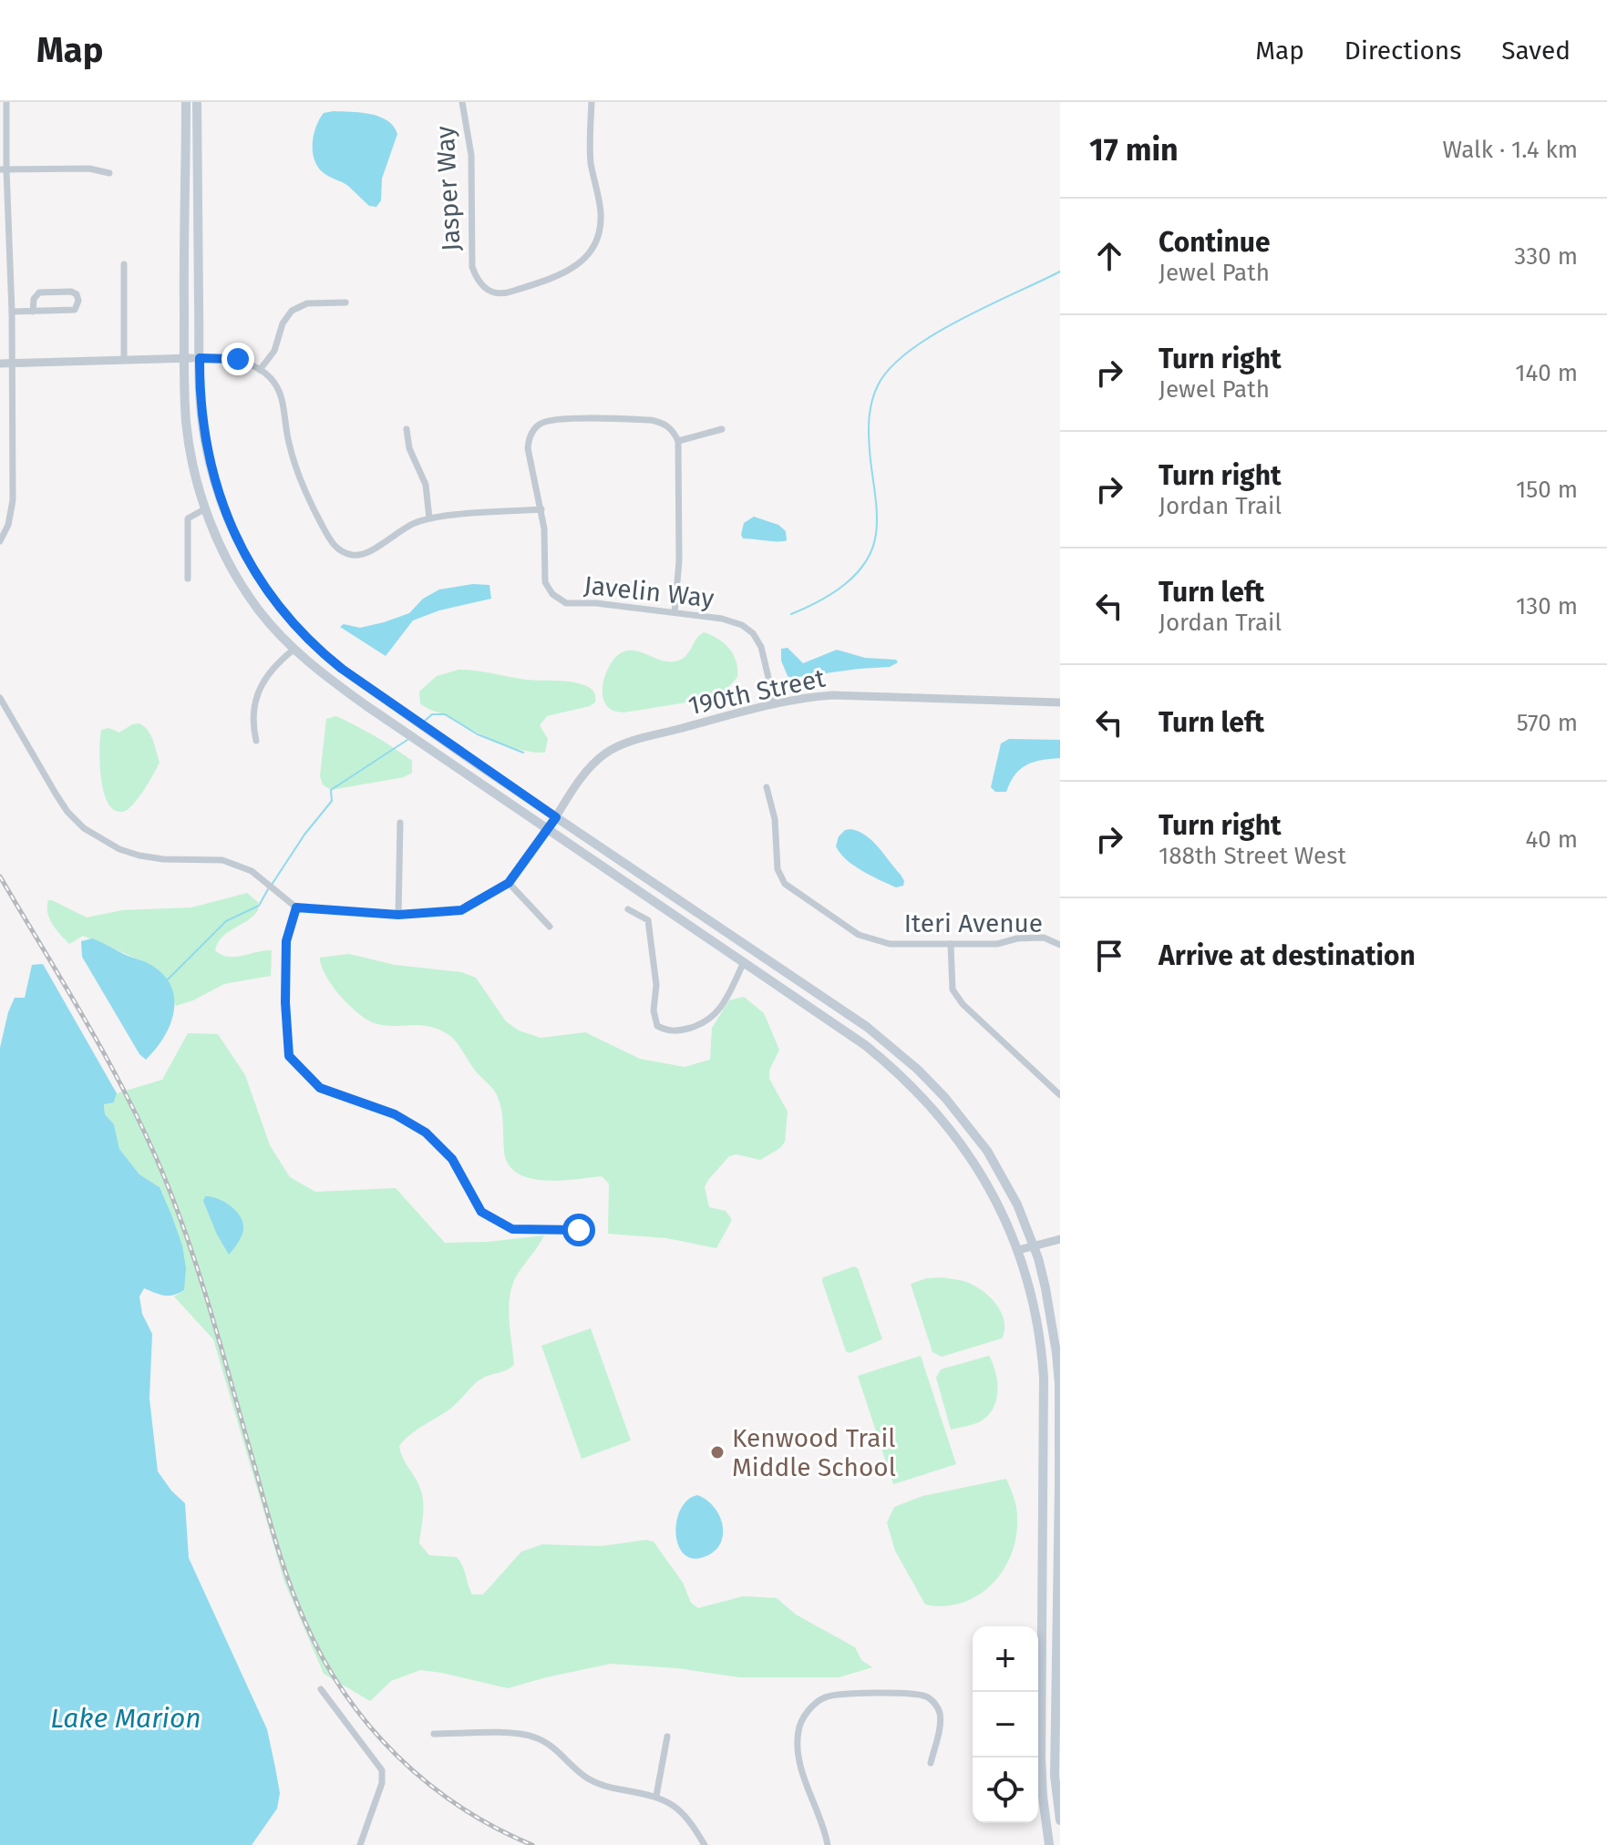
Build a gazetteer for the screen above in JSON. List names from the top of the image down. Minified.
{"streets":{"street":["Jasper Way","Javelin Way","190th Street","Iteri Avenue"]},"crossings":[["Javelin Way","190th Street"]],"water":["Lake Marion"],"places":["Kenwood Trail Middle School"],"page":{"header":"Map","nav":["Map","Directions","Saved"],"heading":["17 min","Walk · 1.4 km"],"list":[["Continue","Jewel Path","330 m"],["Turn right","Jewel Path","140 m"],["Turn right","Jordan Trail","150 m"],["Turn left","Jordan Trail","130 m"],["Turn left","570 m"],["Turn right","188th Street West","40 m"],"Arrive at destination"],"map_buttons":["+","−"]}}
